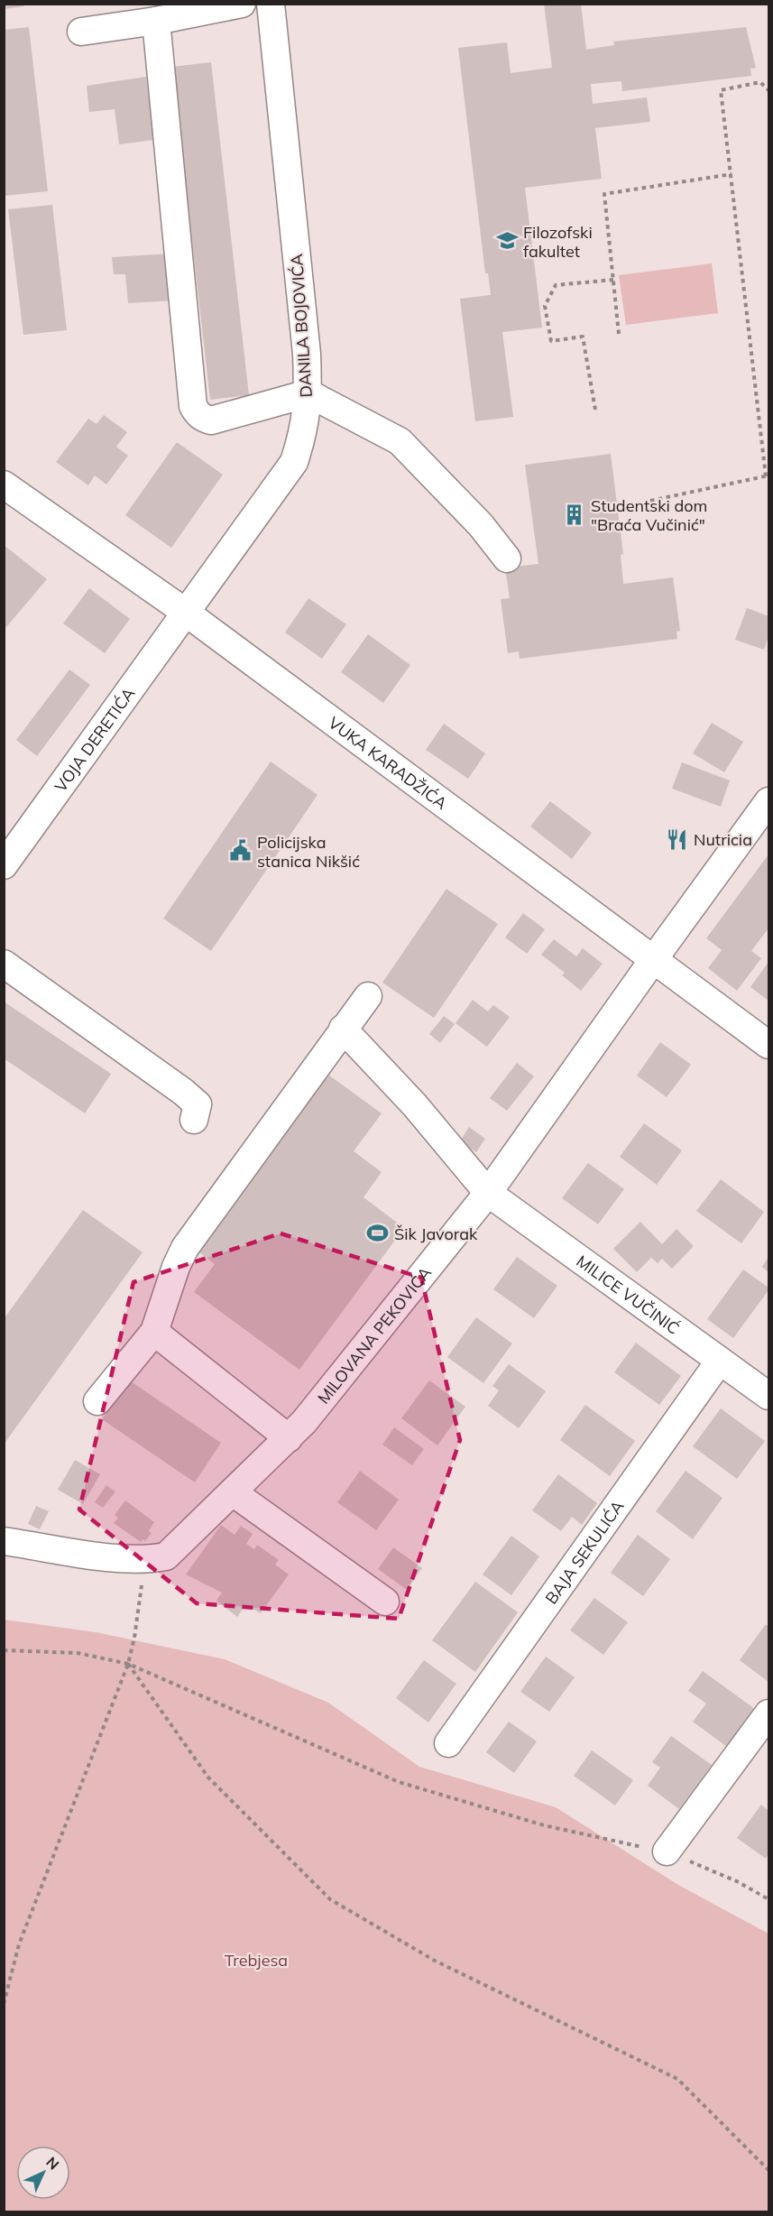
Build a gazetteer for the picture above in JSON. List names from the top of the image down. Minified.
{"streets":{"street":["DANILA BOJOVIĆA","VOJA DERETIĆA","VUKA KARADŽIĆA","MILICE VUČINIĆ","MILOVANA PEKOVIĆA","BAJA SEKULIĆA"]},"crossings":[["DANILA BOJOVIĆA","VOJA DERETIĆA"],["DANILA BOJOVIĆA","VUKA KARADŽIĆA"],["VOJA DERETIĆA","VUKA KARADŽIĆA"],["VUKA KARADŽIĆA","MILOVANA PEKOVIĆA"],["MILICE VUČINIĆ","MILOVANA PEKOVIĆA"],["MILICE VUČINIĆ","BAJA SEKULIĆA"]],"parks":["Trebjesa"],"places":{"school or university":["Filozofski fakultet"],"building":["Studentski dom \"Braća Vučinić\""],"restaurant":["Nutricia"],"public building":["Policijska stanica Nikšić"],"sports":["Šik Javorak"]},"north":"top right"}
